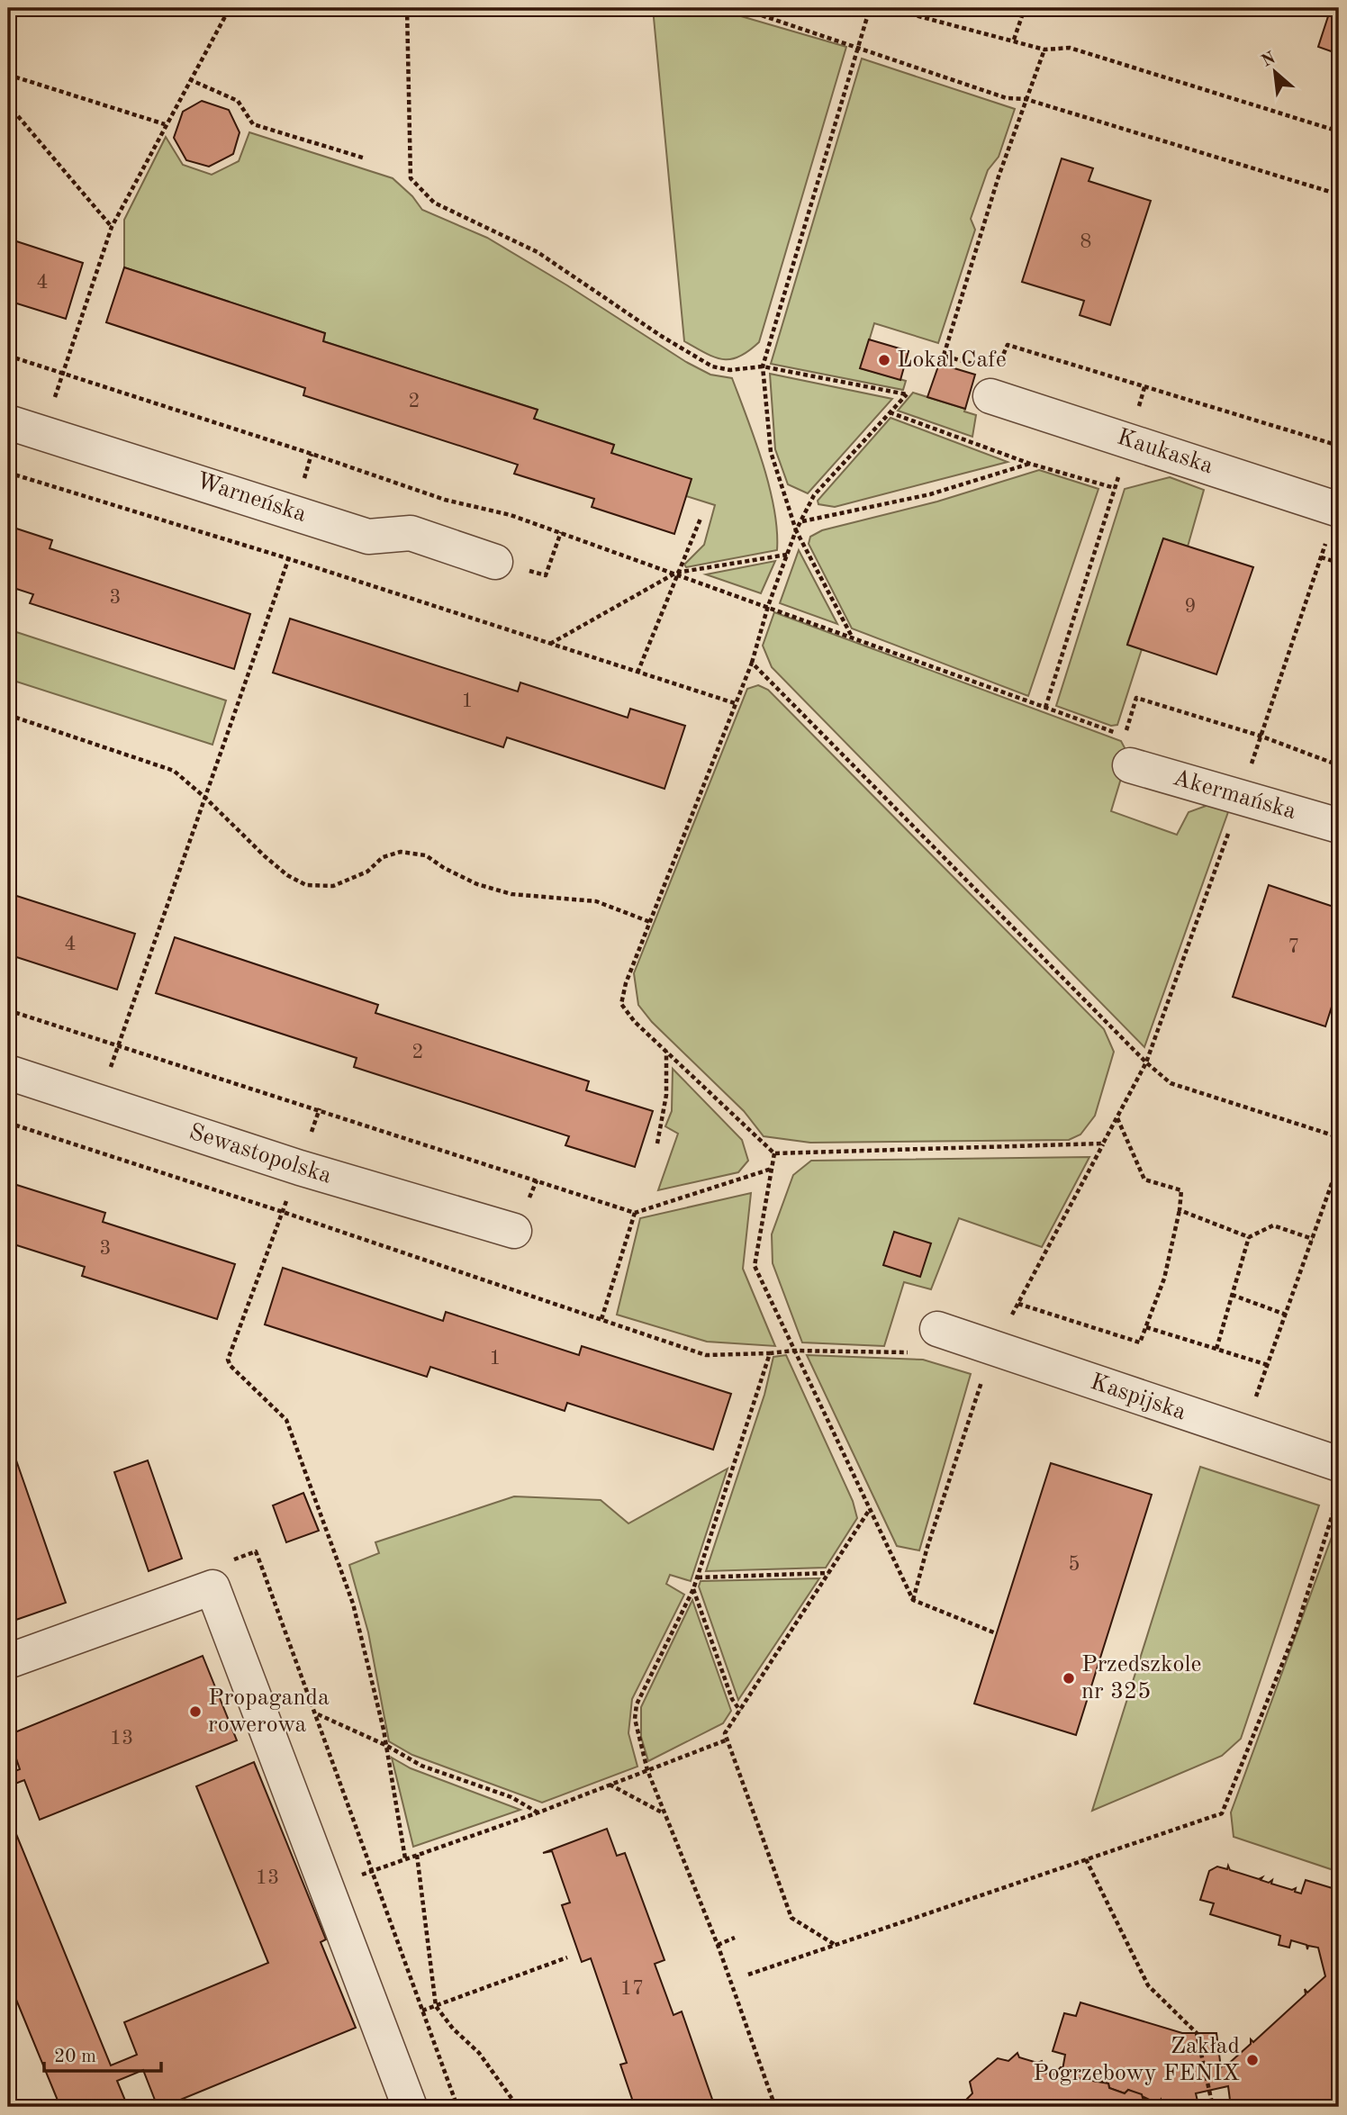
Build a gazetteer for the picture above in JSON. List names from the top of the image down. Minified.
{"streets":{"street":["Kaukaska","Warneńska","Akermańska","Sewastopolska","Kaspijska"]},"places":["Lokal Cafe","Przedszkole nr 325","Propaganda rowerowa","Zakład Pogrzebowy FENIX"],"house_numbers":["8","4","2","3","9","1","4","7","2","3","1","5","13","13","17"],"scale_bar":"20 m","north":"top left"}
